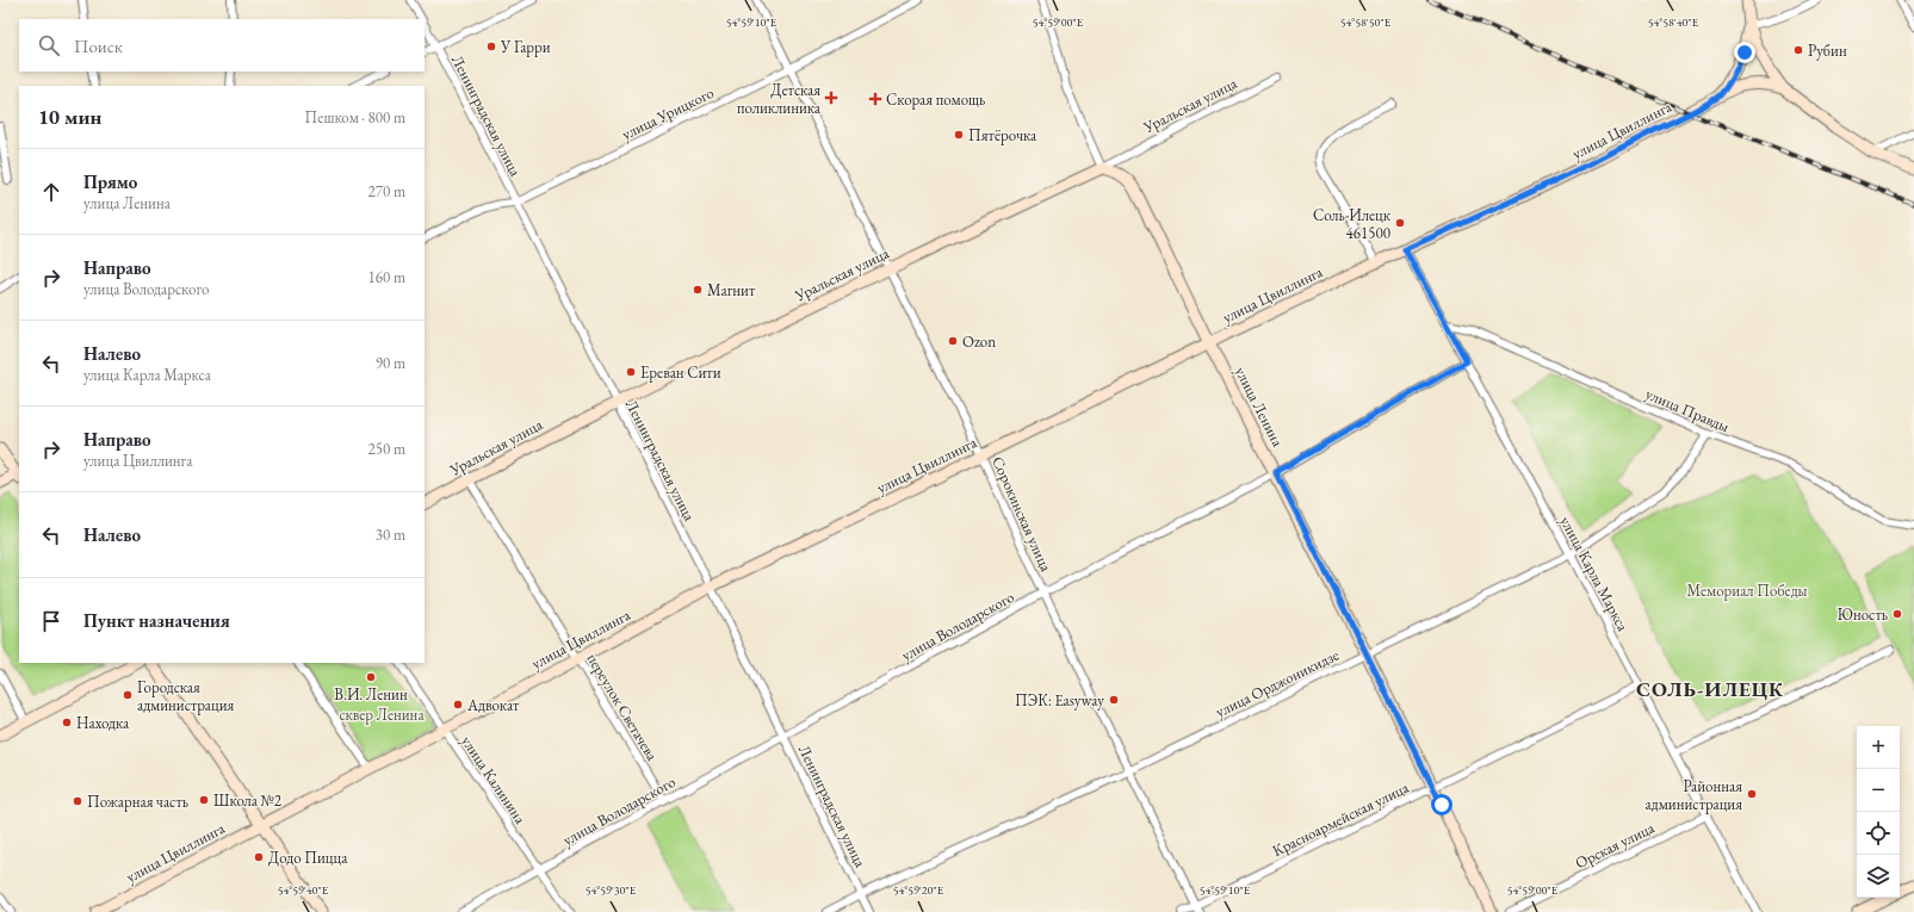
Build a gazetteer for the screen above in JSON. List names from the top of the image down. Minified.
{"streets":{"street":["Уральская улица","улица Урицкого","Ленинградская улица","улица Цвиллинга","улица Ленина","улица Правды","Сорокинская улица","улица Карла Маркса","улица Володарского","улица Орджоникидзе","переулок Светачева","улица Калинина","Красноармейская улица","Орская улица"]},"crossings":[["Уральская улица","Ленинградская улица"],["Уральская улица","улица Ленина"],["Уральская улица","Сорокинская улица"],["Уральская улица","переулок Светачева"],["улица Урицкого","Ленинградская улица"],["улица Урицкого","Сорокинская улица"],["Ленинградская улица","улица Цвиллинга"],["Ленинградская улица","улица Володарского"],["Ленинградская улица","улица Орджоникидзе"],["улица Цвиллинга","улица Ленина"],["улица Цвиллинга","Сорокинская улица"],["улица Цвиллинга","улица Карла Маркса"],["улица Цвиллинга","переулок Светачева"],["улица Цвиллинга","улица Калинина"],["улица Ленина","улица Володарского"],["улица Ленина","улица Орджоникидзе"],["улица Ленина","Красноармейская улица"],["улица Правды","улица Карла Маркса"],["улица Правды","улица Орджоникидзе"],["Сорокинская улица","улица Володарского"],["Сорокинская улица","улица Орджоникидзе"],["Сорокинская улица","Красноармейская улица"],["улица Карла Маркса","улица Володарского"],["улица Карла Маркса","улица Орджоникидзе"],["улица Карла Маркса","Красноармейская улица"],["улица Карла Маркса","Орская улица"],["улица Володарского","переулок Светачева"],["улица Володарского","улица Калинина"]],"districts":["СОЛЬ-ИЛЕЦК"],"parks":["Мемориал Победы","сквер Ленина"],"places":{"other":["У Гарри","Рубин","Пятёрочка","Соль-Илецк 461500","Магнит","Ozon","Ереван Сити","Юность","В.И. Ленин","Городская администрация","ПЭК: Easyway","Адвокат","Находка","Районная администрация","Школа №2","Пожарная часть","Додо Пицца"],"health":["Детская поликлиника","Скорая помощь"]},"page":{"search":"Поиск","heading":["10 мин","Пешком · 800 m"],"list":[["Прямо","улица Ленина","270 m"],["Направо","улица Володарского","160 m"],["Налево","улица Карла Маркса","90 m"],["Направо","улица Цвиллинга","250 m"],["Налево","30 m"],"Пункт назначения"],"map_buttons":["+","−"]},"coordinates":["54°59'10\"E","54°59'00\"E","54°58'50\"E","54°58'40\"E","54°59'40\"E","54°59'30\"E","54°59'20\"E"]}
